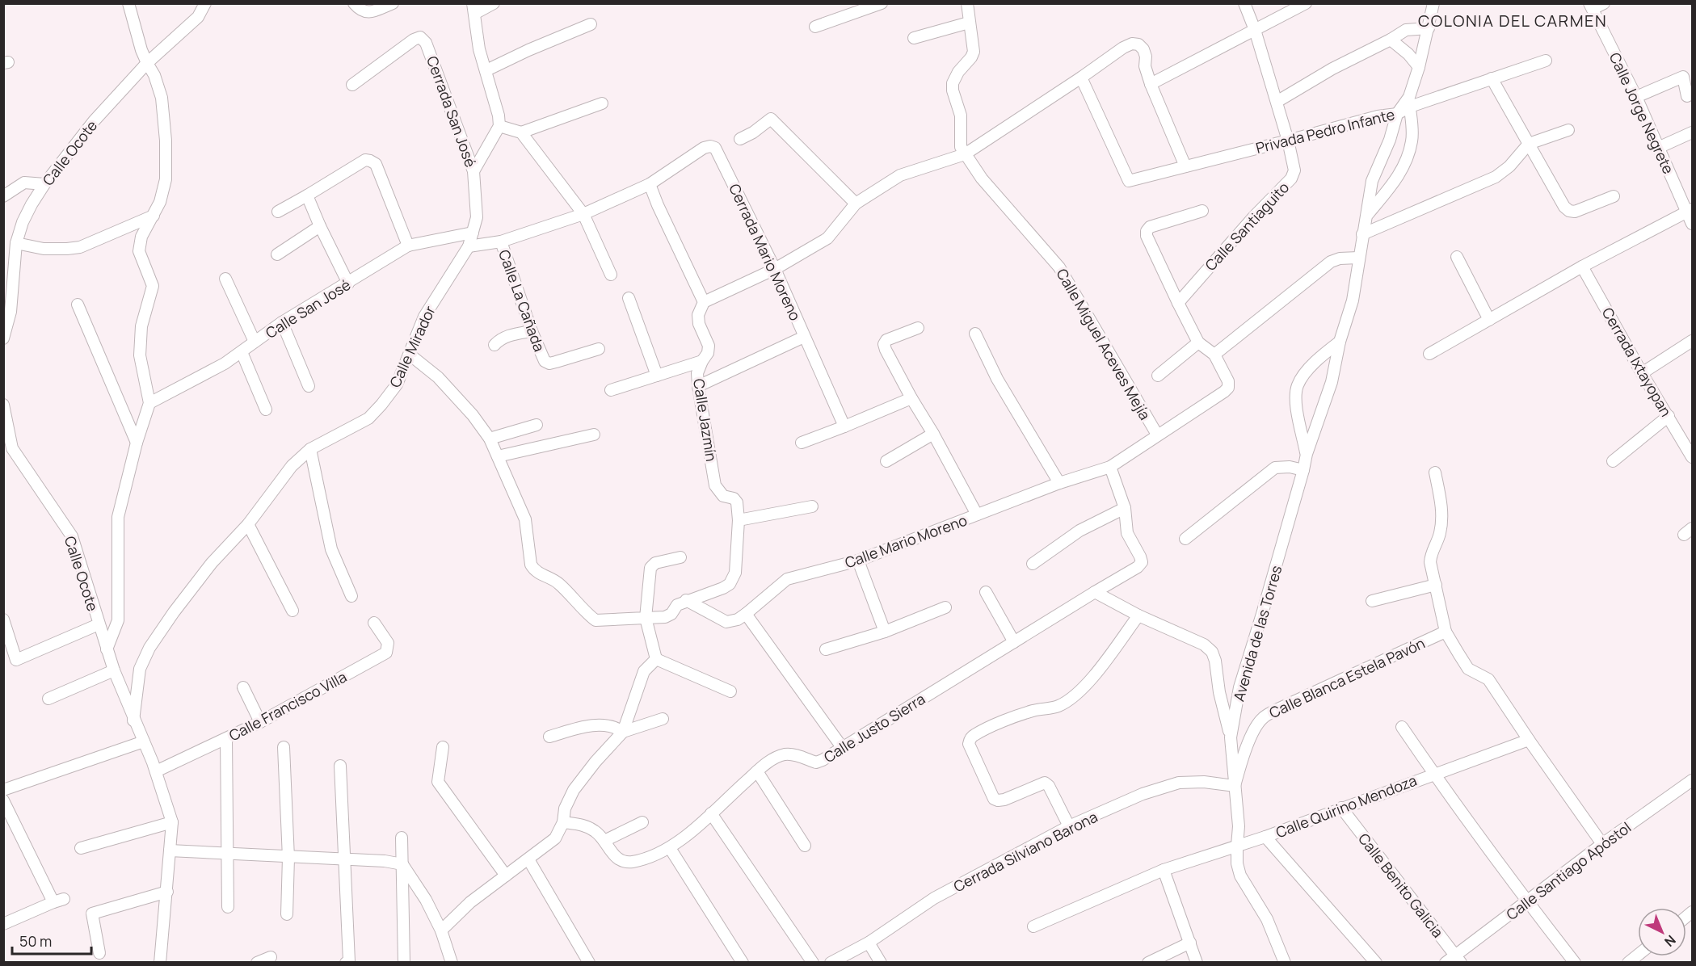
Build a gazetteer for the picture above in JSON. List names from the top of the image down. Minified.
{"streets":{"street":["Cerrada San José","Calle Jorge Negrete","Privada Pedro Infante","Calle Ocote","Calle Santiaguito","Cerrada Mario Moreno","Calle La Cañada","Calle San José","Calle Miguel Aceves Mejía","Calle Mirador","Cerrada Ixtayopan","Calle Jazmín","Calle Mario Moreno","Avenida de las Torres","Calle Blanca Estela Pavón","Calle Francisco Villa","Calle Justo Sierra","Calle Quirino Mendoza","Cerrada Silviano Barona","Calle Santiago Apóstol","Calle Benito Galicia"]},"crossings":[["Cerrada San José","Calle San José"],["Cerrada San José","Calle Mirador"],["Privada Pedro Infante","Calle Santiaguito"],["Privada Pedro Infante","Avenida de las Torres"],["Calle Ocote","Calle Mirador"],["Calle Ocote","Calle Francisco Villa"],["Calle Miguel Aceves Mejía","Calle Mario Moreno"],["Calle Jazmín","Calle Mario Moreno"],["Avenida de las Torres","Calle Blanca Estela Pavón"],["Avenida de las Torres","Calle Quirino Mendoza"],["Avenida de las Torres","Cerrada Silviano Barona"],["Calle Blanca Estela Pavón","Cerrada Silviano Barona"],["Calle Quirino Mendoza","Calle Benito Galicia"],["Calle Santiago Apóstol","Calle Benito Galicia"]],"districts":["COLONIA DEL CARMEN"],"scale_bar":"50 m","north":"bottom right"}
